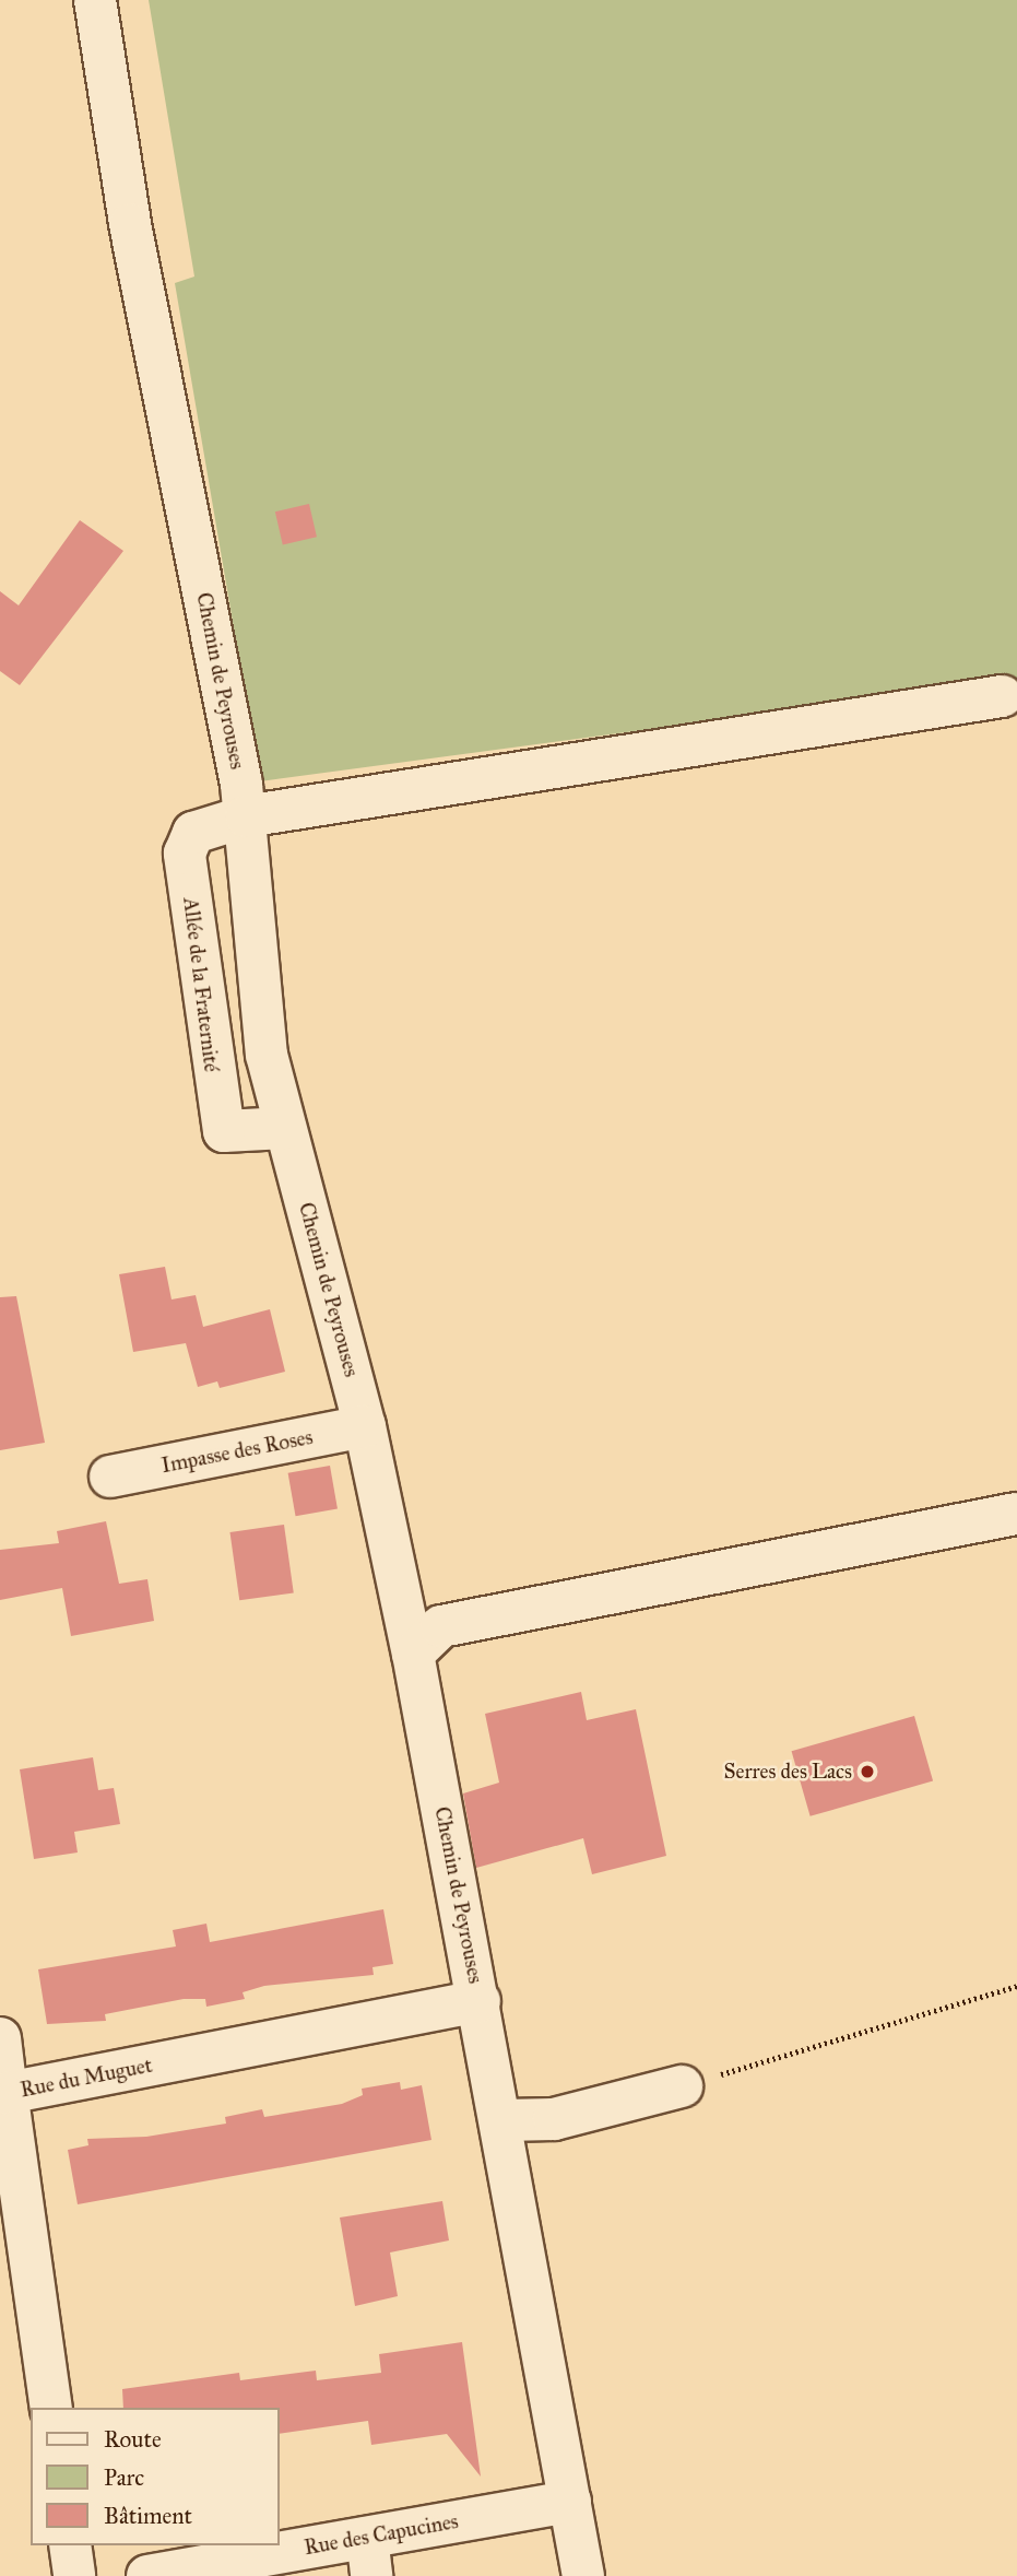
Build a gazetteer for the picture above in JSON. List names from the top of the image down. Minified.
{"streets":{"street":["Chemin de Peyrouses","Allée de la Fraternité","Impasse des Roses","Rue du Muguet","Rue des Capucines"]},"crossings":[["Chemin de Peyrouses","Allée de la Fraternité"],["Chemin de Peyrouses","Impasse des Roses"],["Chemin de Peyrouses","Rue du Muguet"],["Chemin de Peyrouses","Rue des Capucines"]],"places":["Serres des Lacs"],"legend":["Route","Parc","Bâtiment"]}
